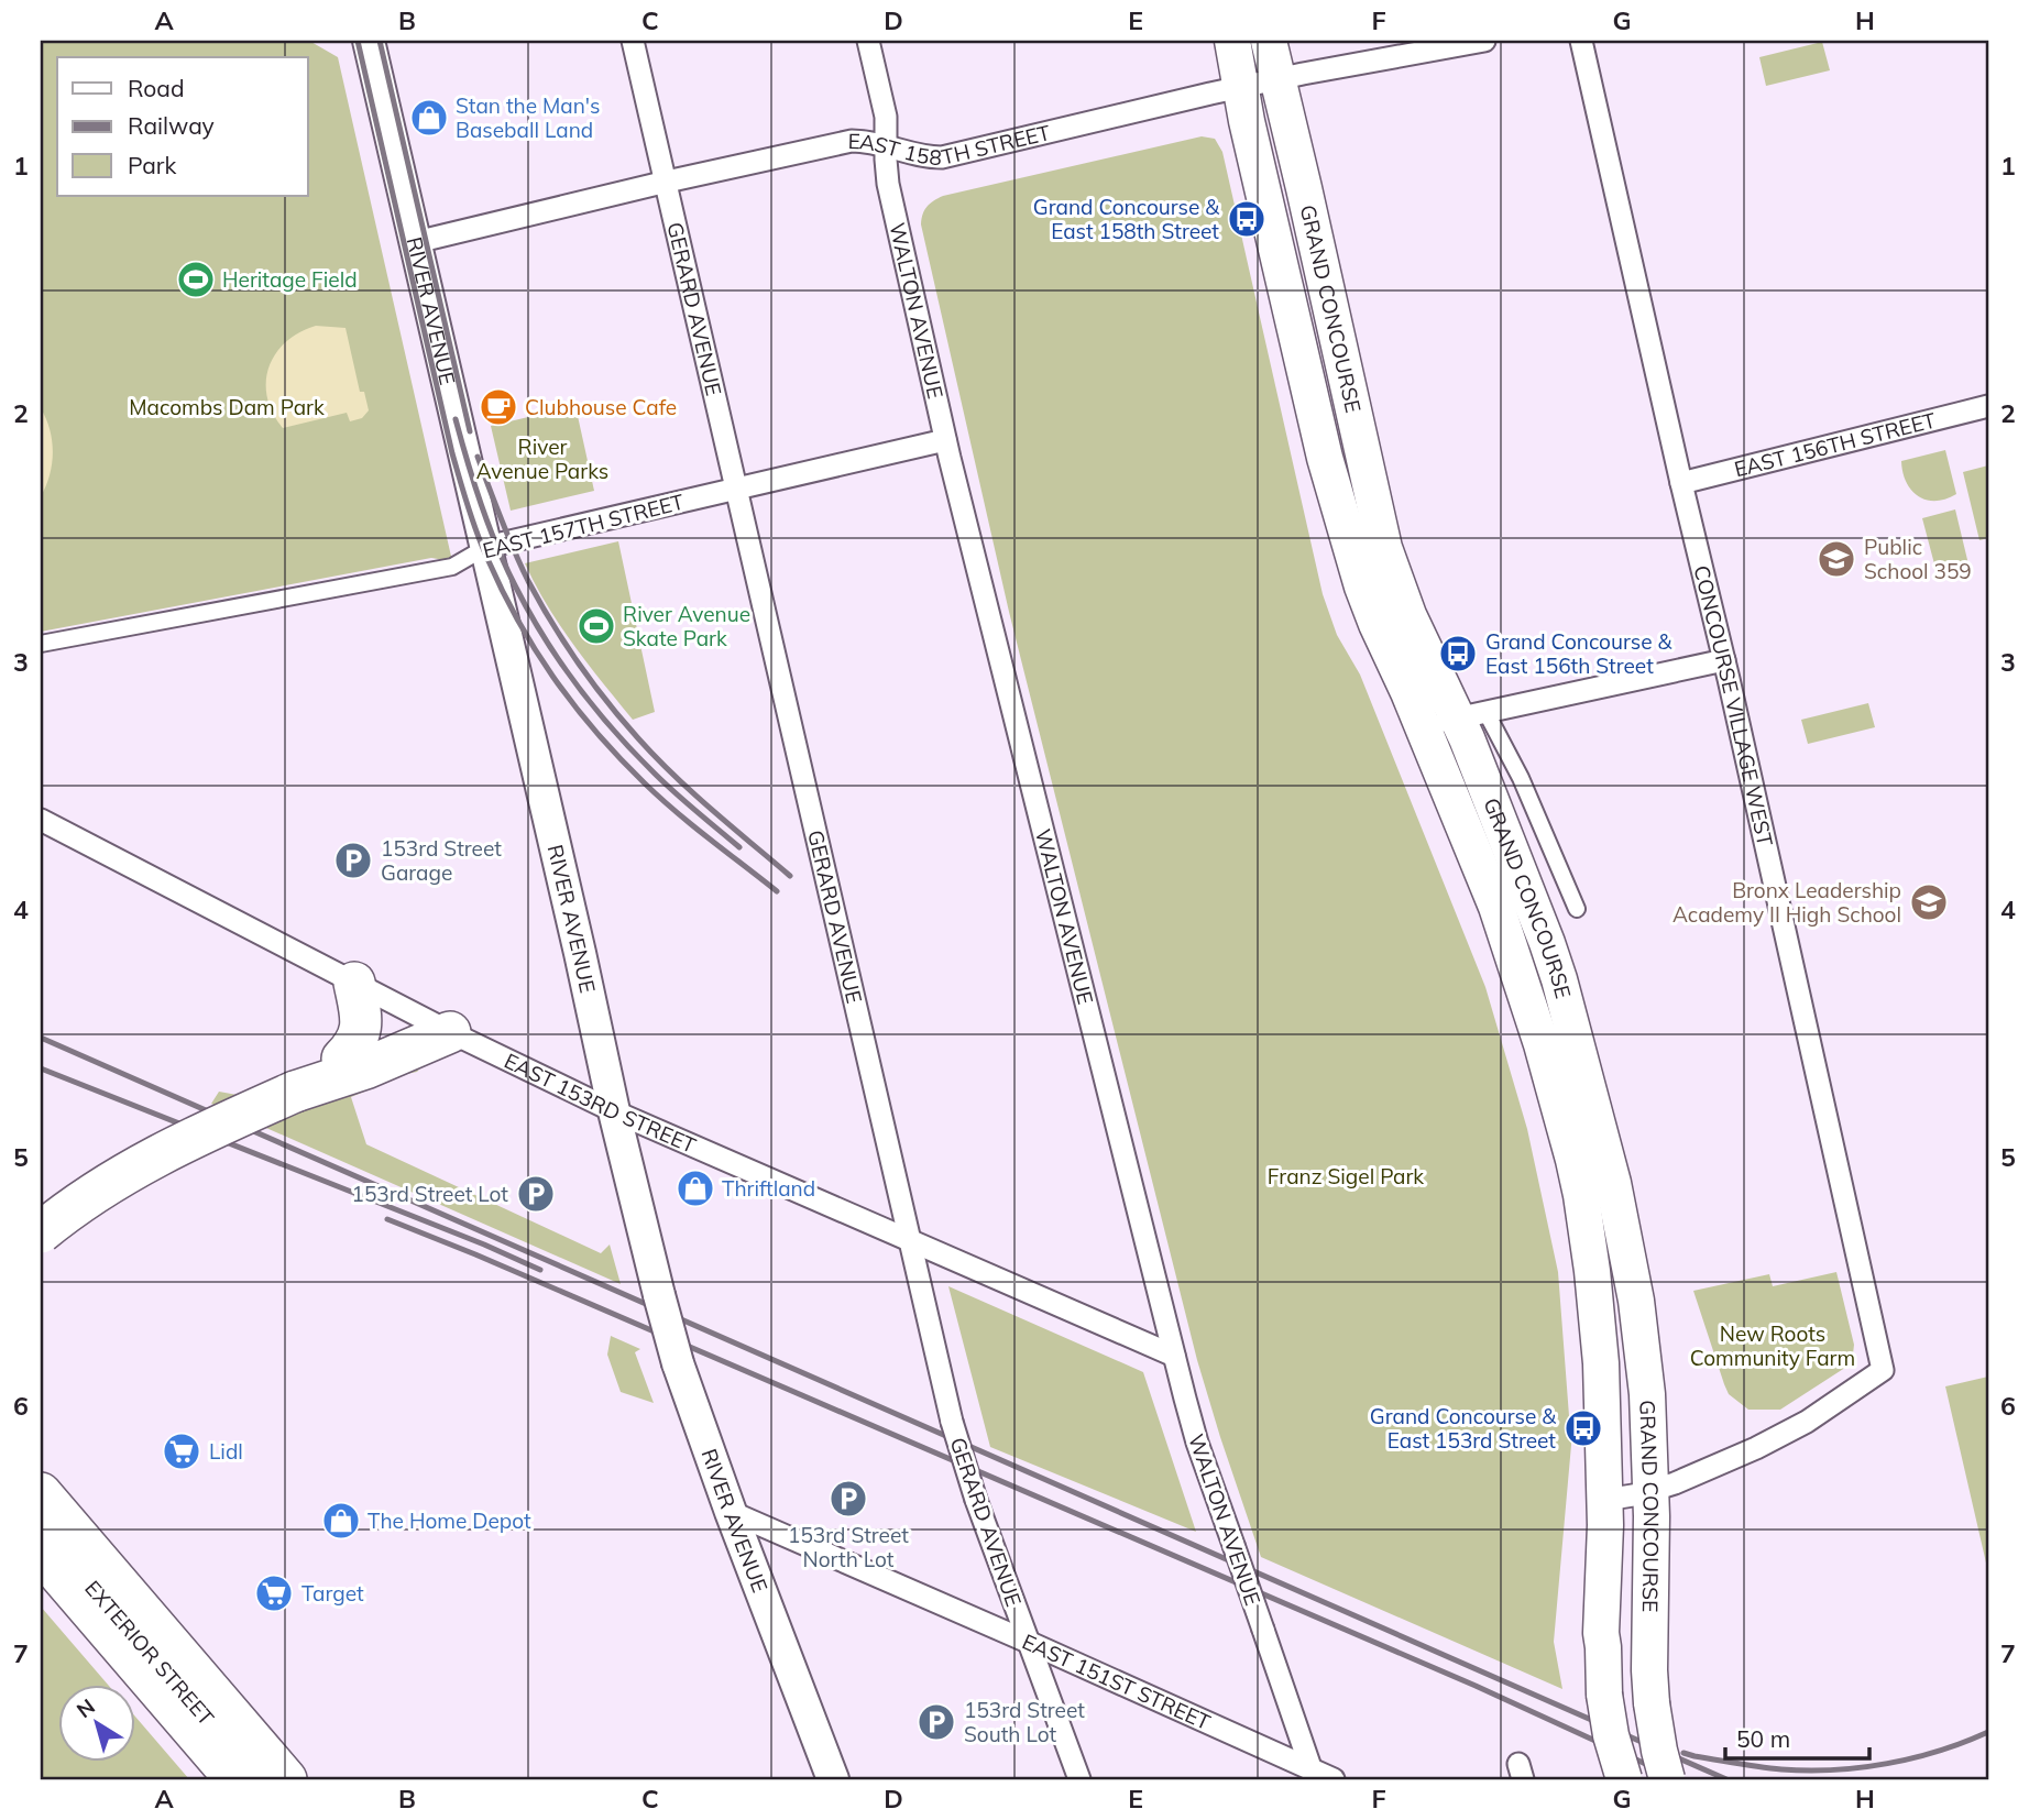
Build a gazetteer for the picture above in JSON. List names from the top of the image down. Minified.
{"streets":{"main road":["GRAND CONCOURSE","RIVER AVENUE","EXTERIOR STREET"],"street":["EAST 158TH STREET","GERARD AVENUE","WALTON AVENUE","EAST 156TH STREET","EAST 157TH STREET","CONCOURSE VILLAGE WEST","EAST 153RD STREET","EAST 151ST STREET"]},"crossings":[["EAST 158TH STREET","GERARD AVENUE"],["EAST 158TH STREET","GRAND CONCOURSE"],["EAST 158TH STREET","RIVER AVENUE"],["EAST 158TH STREET","WALTON AVENUE"],["GERARD AVENUE","EAST 157TH STREET"],["GERARD AVENUE","EAST 153RD STREET"],["GERARD AVENUE","EAST 151ST STREET"],["GRAND CONCOURSE","CONCOURSE VILLAGE WEST"],["RIVER AVENUE","EAST 157TH STREET"],["RIVER AVENUE","EAST 153RD STREET"],["RIVER AVENUE","EAST 151ST STREET"],["WALTON AVENUE","EAST 157TH STREET"],["WALTON AVENUE","EAST 153RD STREET"],["WALTON AVENUE","EAST 151ST STREET"],["EAST 156TH STREET","CONCOURSE VILLAGE WEST"]],"parks":["Macombs Dam Park","River Avenue Parks","Franz Sigel Park","New Roots Community Farm"],"places":{"shop":["Stan the Man's Baseball Land","Thriftland","The Home Depot"],"bus stop":["Grand Concourse & East 158th Street","Grand Concourse & East 156th Street","Grand Concourse & East 153rd Street"],"sports":["Heritage Field","River Avenue Skate Park"],"cafe":["Clubhouse Cafe"],"school or university":["Public School 359","Bronx Leadership Academy II High School"],"parking":["153rd Street Garage","153rd Street Lot","153rd Street North Lot","153rd Street South Lot"],"supermarket":["Lidl","Target"]},"legend":["Road","Railway","Park"],"scale_bar":"50 m","north":"top left","grid":{"columns":["A","B","C","D","E","F","G","H"],"rows":["1","2","3","4","5","6","7"]}}
